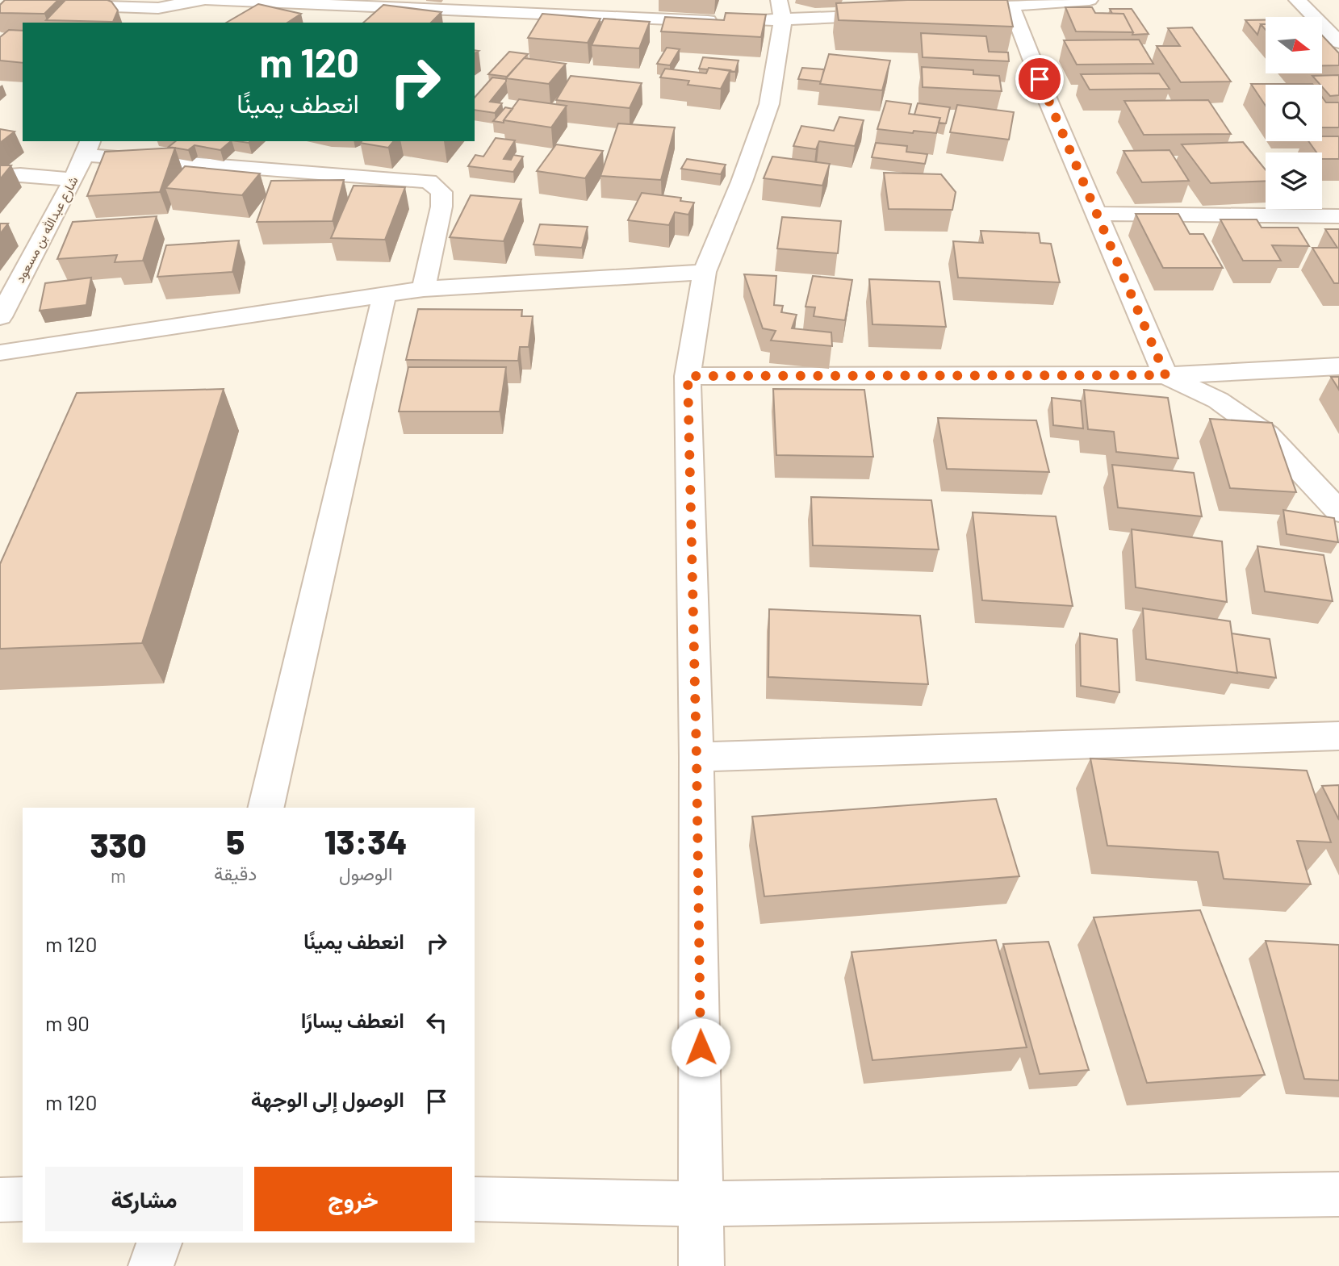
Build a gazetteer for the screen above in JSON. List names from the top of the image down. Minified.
{"streets":{"street":["شارع عبدالله بن مسعود"]},"north":"right","page":{"turn":["120 m","انعطف يمينًا"],"eta":["13:34","الوصول","5","دقيقة","330","m"],"list":[{"name":"انعطف يمينًا","value":"120 m"},{"name":"انعطف يسارًا","value":"90 m"},{"name":"الوصول إلى الوجهة","value":"120 m"}],"buttons":["خروج","مشاركة"]}}
